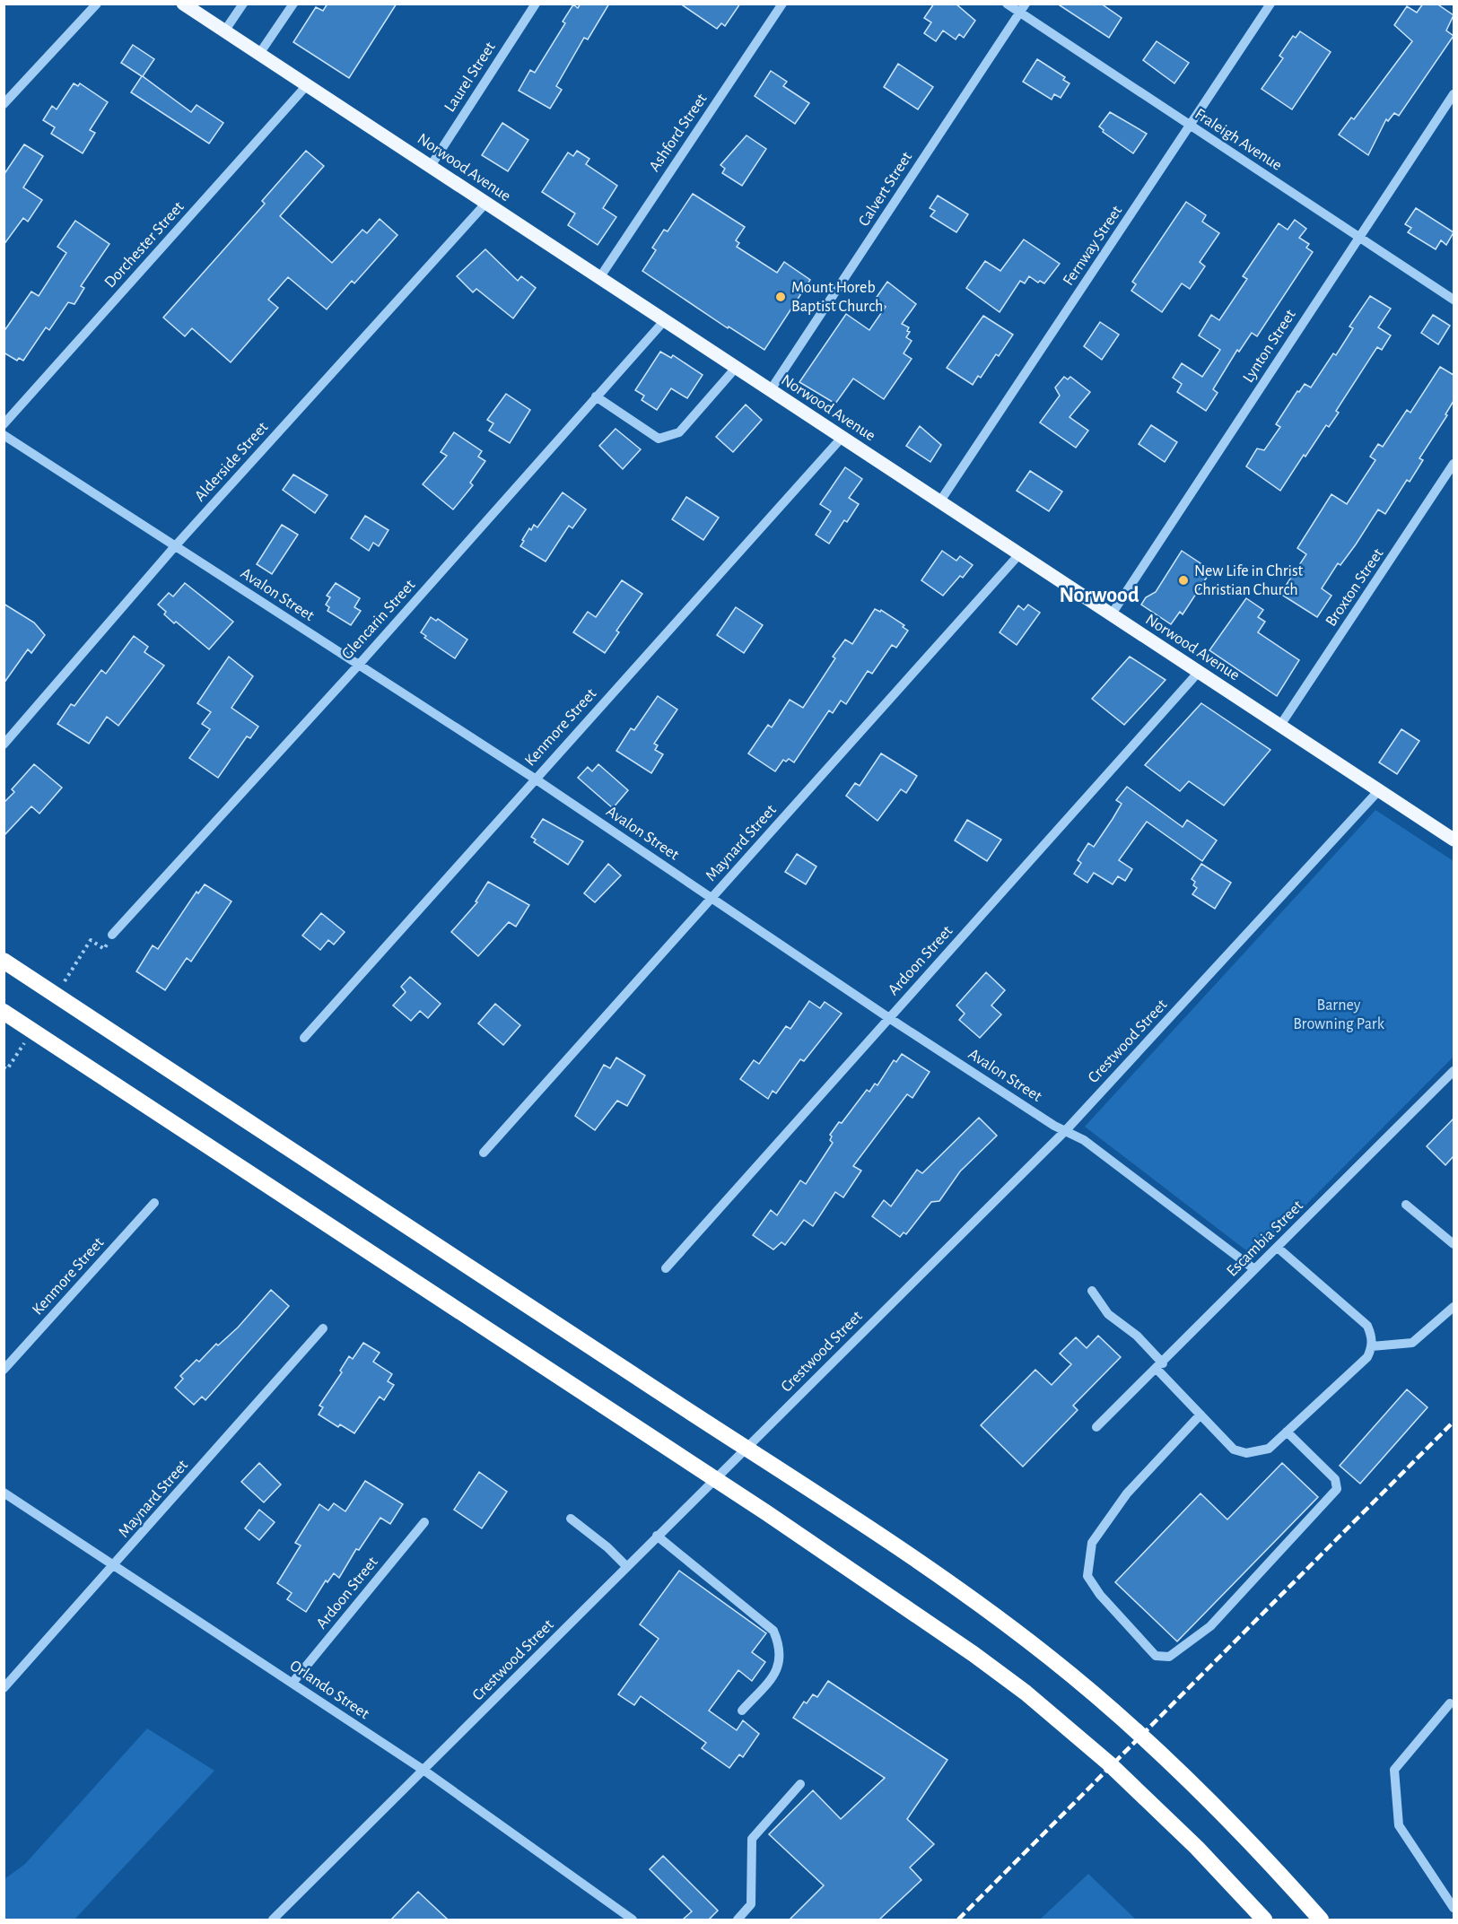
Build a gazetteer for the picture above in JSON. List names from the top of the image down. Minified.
{"streets":{"main road":["Norwood Avenue"],"street":["Laurel Street","Ashford Street","Fraleigh Avenue","Calvert Street","Dorchester Street","Fernway Street","Lynton Street","Alderside Street","Broxton Street","Avalon Street","Glencarin Street","Kenmore Street","Maynard Street","Ardoon Street","Crestwood Street","Escambia Street","Orlando Street"]},"crossings":[["Laurel Street","Norwood Avenue"],["Ashford Street","Norwood Avenue"],["Fraleigh Avenue","Calvert Street"],["Fraleigh Avenue","Fernway Street"],["Fraleigh Avenue","Lynton Street"],["Norwood Avenue","Calvert Street"],["Norwood Avenue","Dorchester Street"],["Norwood Avenue","Fernway Street"],["Norwood Avenue","Lynton Street"],["Norwood Avenue","Alderside Street"],["Norwood Avenue","Broxton Street"],["Norwood Avenue","Glencarin Street"],["Norwood Avenue","Kenmore Street"],["Norwood Avenue","Maynard Street"],["Norwood Avenue","Ardoon Street"],["Norwood Avenue","Crestwood Street"],["Alderside Street","Avalon Street"],["Avalon Street","Glencarin Street"],["Avalon Street","Kenmore Street"],["Avalon Street","Maynard Street"],["Avalon Street","Ardoon Street"],["Avalon Street","Crestwood Street"],["Avalon Street","Escambia Street"],["Maynard Street","Orlando Street"],["Ardoon Street","Orlando Street"],["Crestwood Street","Orlando Street"]],"districts":["Norwood"],"parks":["Barney Browning Park"],"places":["Mount Horeb Baptist Church","New Life in Christ Christian Church"]}
